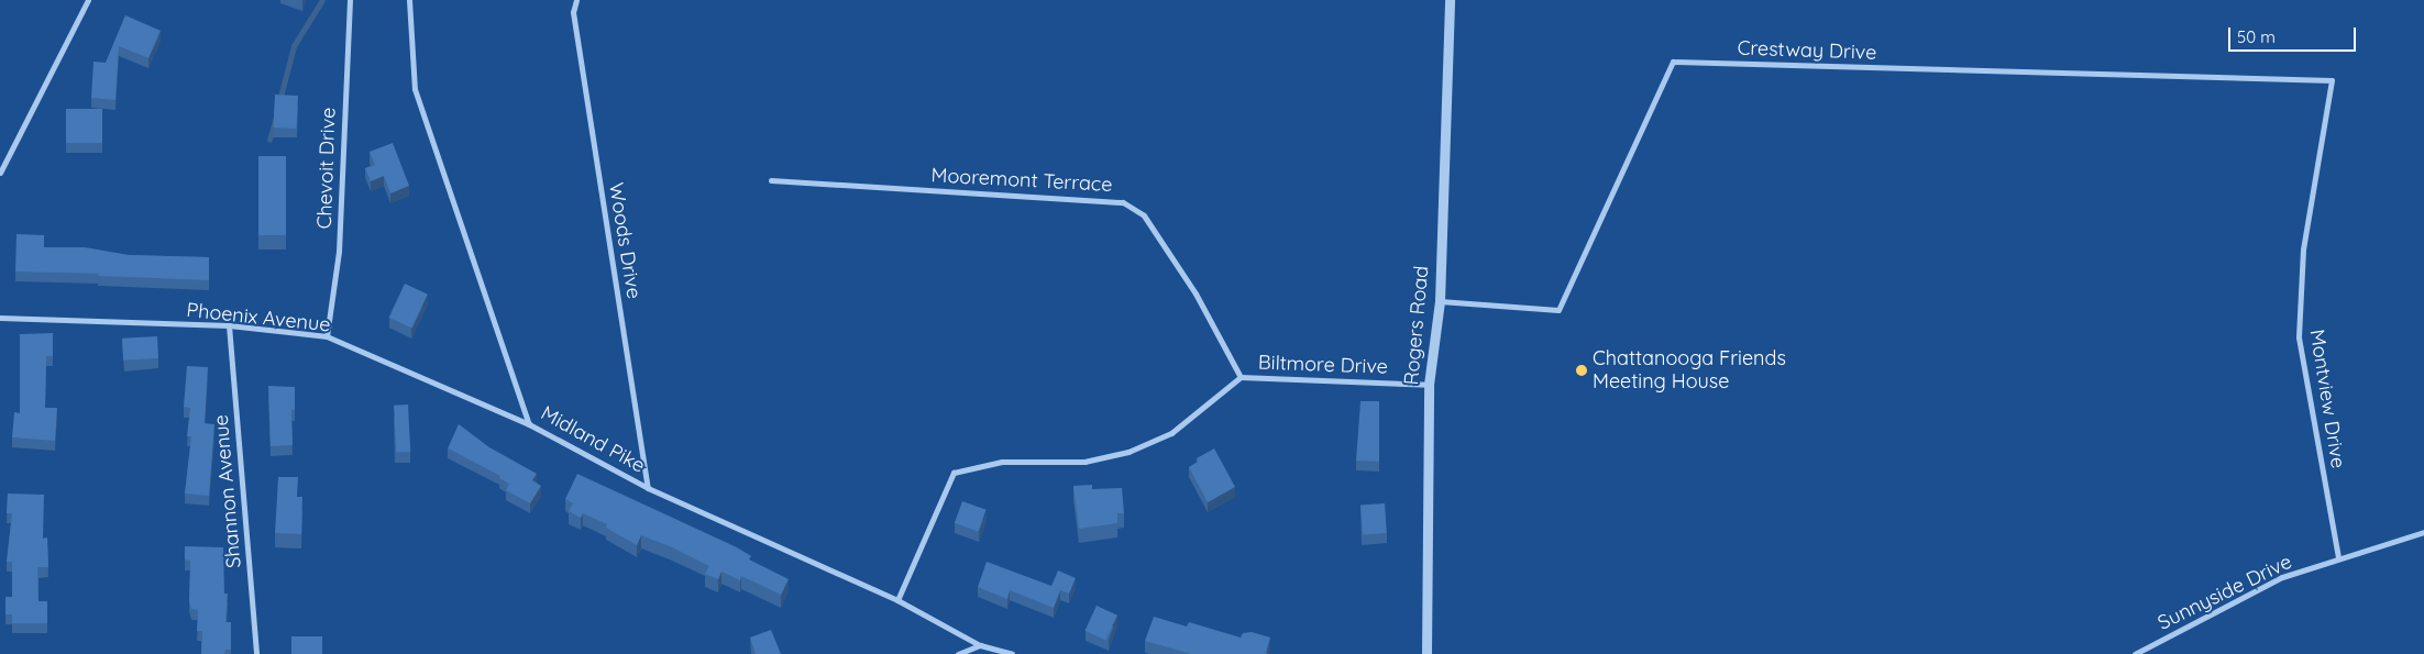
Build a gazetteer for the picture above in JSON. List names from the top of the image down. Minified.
{"streets":{"street":["Crestway Drive","Chevoit Drive","Mooremont Terrace","Woods Drive","Phoenix Avenue","Rogers Road","Biltmore Drive","Montview Drive","Midland Pike","Shannon Avenue","Sunnyside Drive"]},"crossings":[["Crestway Drive","Rogers Road"],["Crestway Drive","Montview Drive"],["Chevoit Drive","Phoenix Avenue"],["Mooremont Terrace","Biltmore Drive"],["Woods Drive","Midland Pike"],["Phoenix Avenue","Midland Pike"],["Phoenix Avenue","Shannon Avenue"],["Rogers Road","Biltmore Drive"],["Biltmore Drive","Midland Pike"],["Montview Drive","Sunnyside Drive"]],"places":["Chattanooga Friends Meeting House"],"scale_bar":"50 m"}
